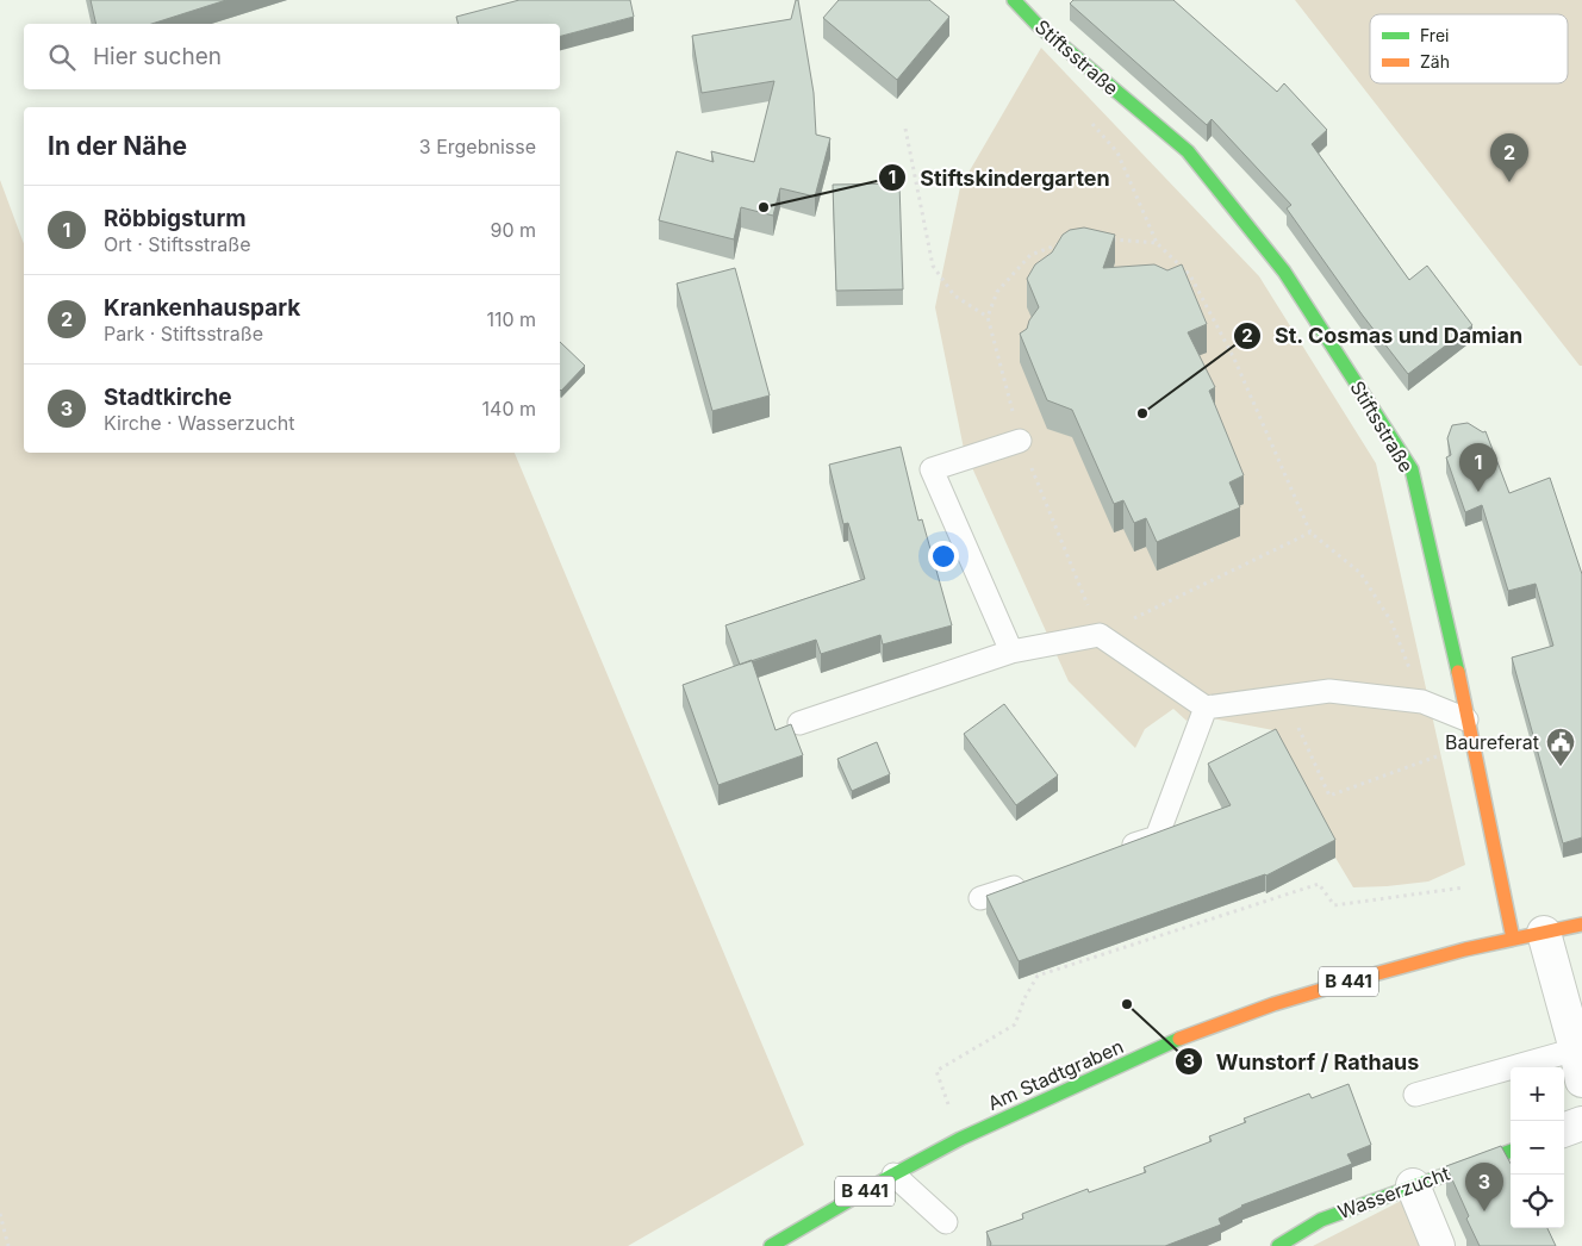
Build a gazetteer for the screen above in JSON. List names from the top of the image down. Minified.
{"streets":{"street":["Stiftsstraße","B 441","Am Stadtgraben","Wasserzucht"]},"crossings":[["Stiftsstraße","Am Stadtgraben"]],"places":{"other":["Stiftskindergarten","St. Cosmas und Damian","Wunstorf / Rathaus"],"public building":["Baureferat"]},"legend":["Frei","Zäh"],"page":{"search":"Hier suchen","heading":["In der Nähe","3 Ergebnisse"],"pins":["2","1","3"],"list":[{"mark":"1","name":"Röbbigsturm","note":"Ort · Stiftsstraße","value":"90 m"},{"mark":"2","name":"Krankenhauspark","note":"Park · Stiftsstraße","value":"110 m"},{"mark":"3","name":"Stadtkirche","note":"Kirche · Wasserzucht","value":"140 m"}],"map_buttons":["+","−"]}}
